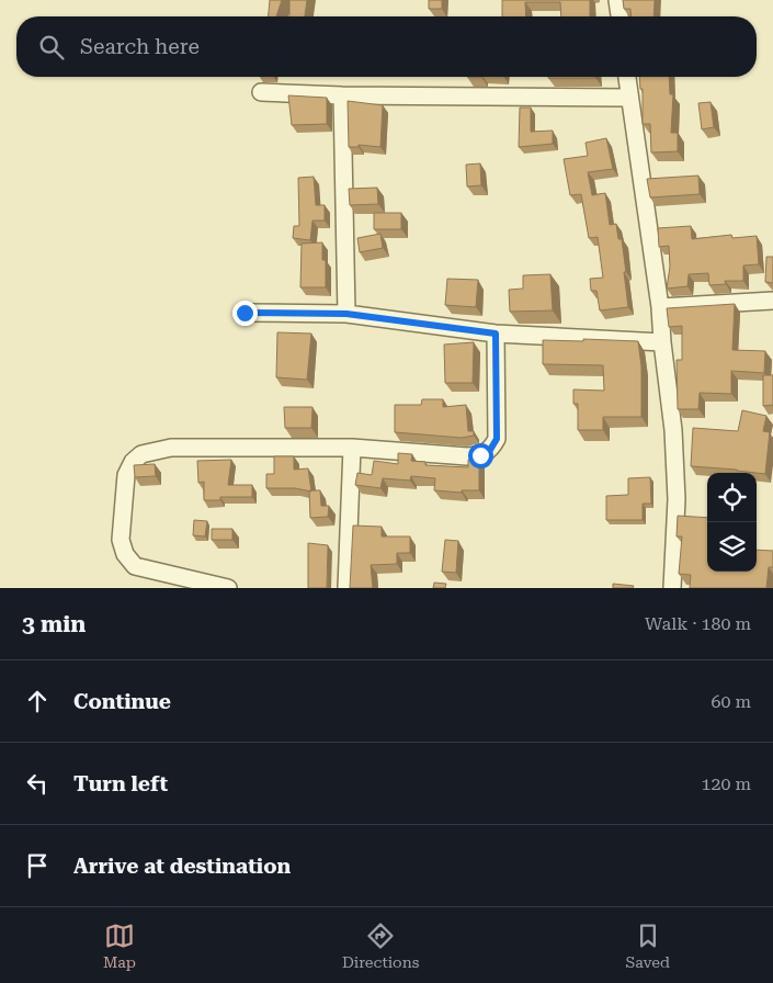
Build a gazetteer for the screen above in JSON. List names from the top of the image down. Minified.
{"page":{"search":"Search here","heading":["3 min","Walk · 180 m"],"list":[["Continue","60 m"],["Turn left","120 m"],"Arrive at destination"],"nav":["Map","Directions","Saved"]}}
